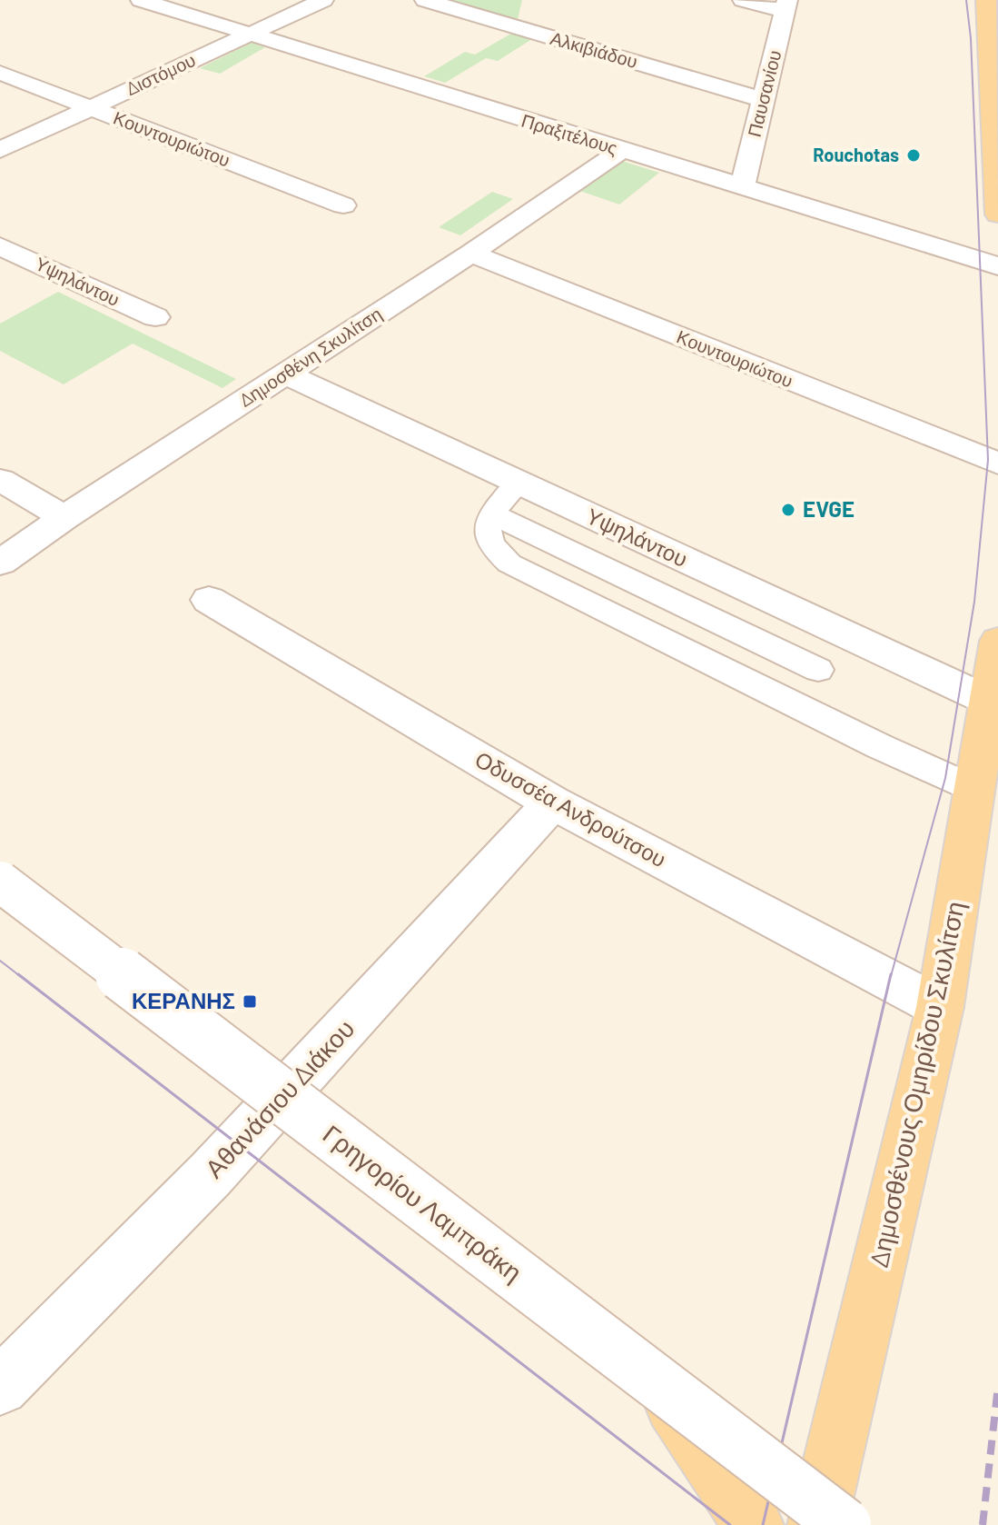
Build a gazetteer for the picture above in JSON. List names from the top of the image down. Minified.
{"streets":{"main road":["Δημοσθένους Ομηρίδου Σκυλίτση"],"street":["Αλκιβιάδου","Διστόμου","Παυσανίου","Πραξιτέλους","Κουντουριώτου","Υψηλάντου","Δημοσθένη Σκυλίτση","Οδυσσέα Ανδρούτσου","Αθανάσιου Διάκου","Γρηγορίου Λαμπράκη"]},"crossings":[["Αλκιβιάδου","Παυσανίου"],["Διστόμου","Πραξιτέλους"],["Διστόμου","Κουντουριώτου"],["Παυσανίου","Πραξιτέλους"],["Πραξιτέλους","Δημοσθένη Σκυλίτση"],["Κουντουριώτου","Δημοσθένη Σκυλίτση"],["Υψηλάντου","Δημοσθένη Σκυλίτση"],["Υψηλάντου","Δημοσθένους Ομηρίδου Σκυλίτση"],["Οδυσσέα Ανδρούτσου","Δημοσθένους Ομηρίδου Σκυλίτση"],["Οδυσσέα Ανδρούτσου","Αθανάσιου Διάκου"]],"places":{"other":["Rouchotas","EVGE"],"transit":["ΚΕΡΑΝΗΣ"]}}
